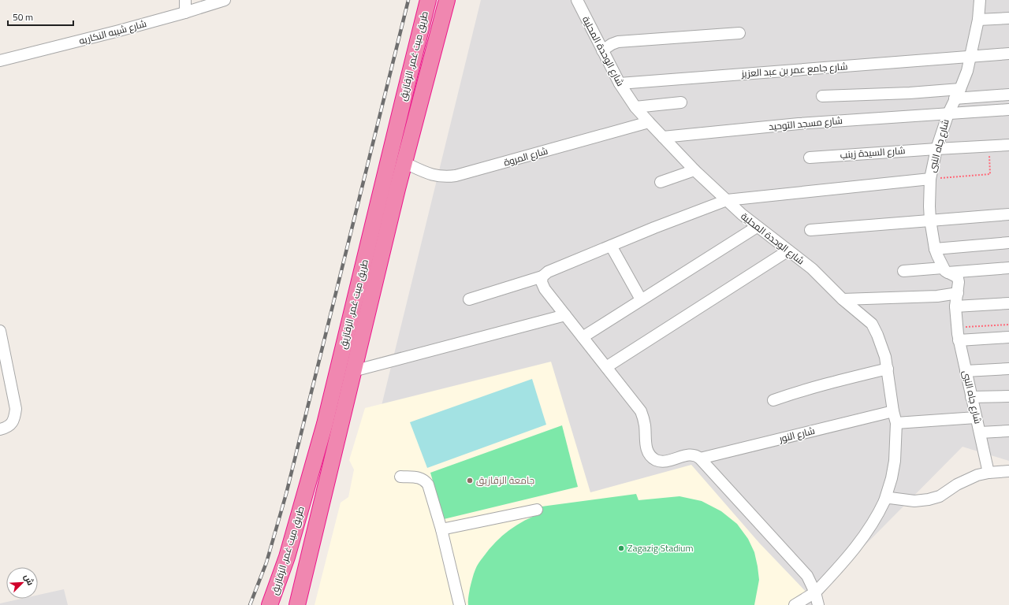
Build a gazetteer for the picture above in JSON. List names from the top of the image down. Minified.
{"streets":{"highway":["طريق ميت غمر, الزقازيق"],"street":["شارع شيبه النكاريه","شارع الوحدة المحلية","شارع جامع عمر بن عبد العزيز","شارع مسجد التوحيد","شارع جاه النبى","شارع السيدة زينب","شارع المروة","شارع النور"]},"crossings":[["شارع الوحدة المحلية","شارع جامع عمر بن عبد العزيز"],["شارع الوحدة المحلية","شارع مسجد التوحيد"],["شارع الوحدة المحلية","شارع المروة"],["شارع الوحدة المحلية","شارع النور"],["طريق ميت غمر, الزقازيق","شارع المروة"],["شارع جامع عمر بن عبد العزيز","شارع جاه النبى"],["شارع مسجد التوحيد","شارع جاه النبى"],["شارع جاه النبى","شارع السيدة زينب"]],"places":["جامعة الزقازيق","Zagazig Stadium"],"scale_bar":"50 m","north":"top right"}
